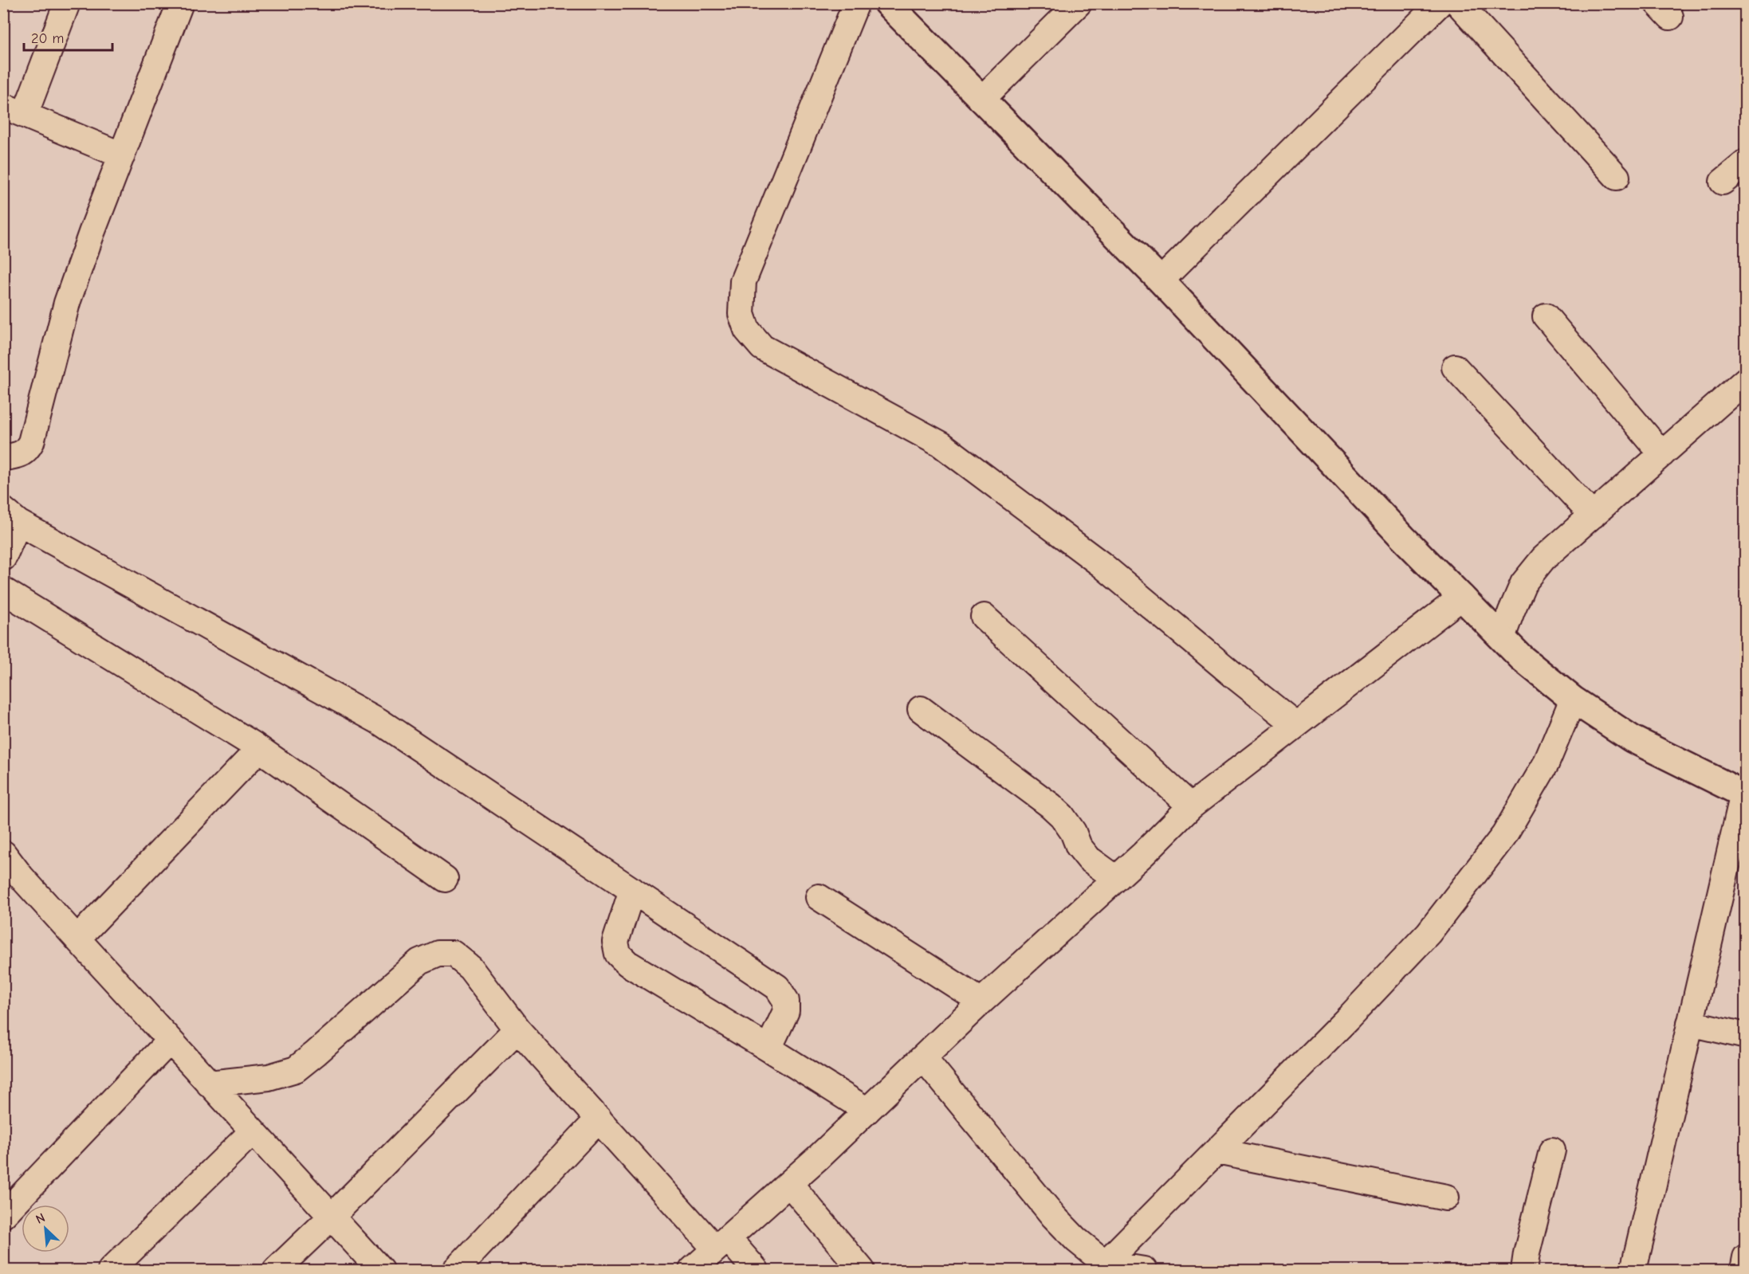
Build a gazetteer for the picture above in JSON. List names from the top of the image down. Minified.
{"scale_bar":"20 m","north":"top left"}
